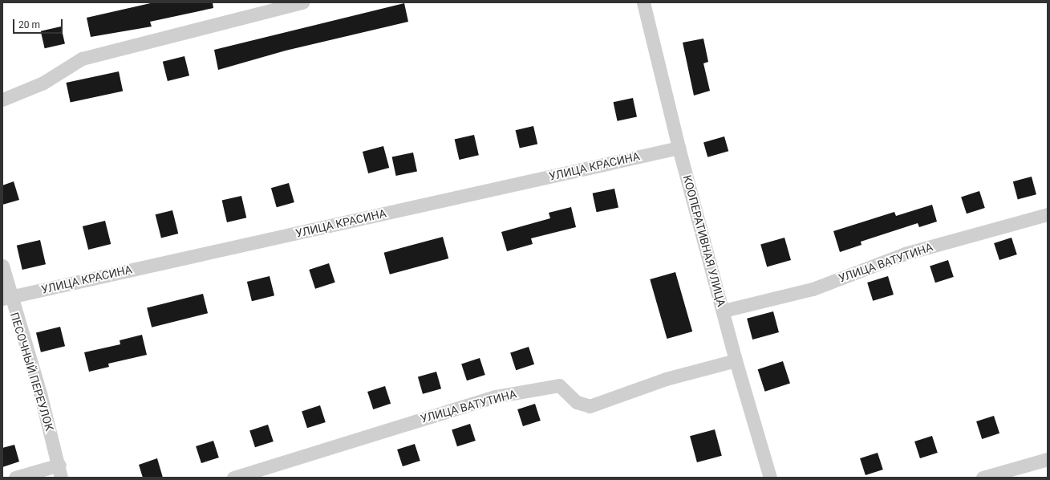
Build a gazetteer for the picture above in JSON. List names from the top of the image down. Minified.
{"streets":{"street":["УЛИЦА КРАСИНА","КООПЕРАТИВНАЯ УЛИЦА","УЛИЦА ВАТУТИНА","ПЕСОЧНЫЙ ПЕРЕУЛОК"]},"crossings":[["УЛИЦА КРАСИНА","КООПЕРАТИВНАЯ УЛИЦА"],["УЛИЦА КРАСИНА","ПЕСОЧНЫЙ ПЕРЕУЛОК"],["КООПЕРАТИВНАЯ УЛИЦА","УЛИЦА ВАТУТИНА"]],"scale_bar":"20 m"}
